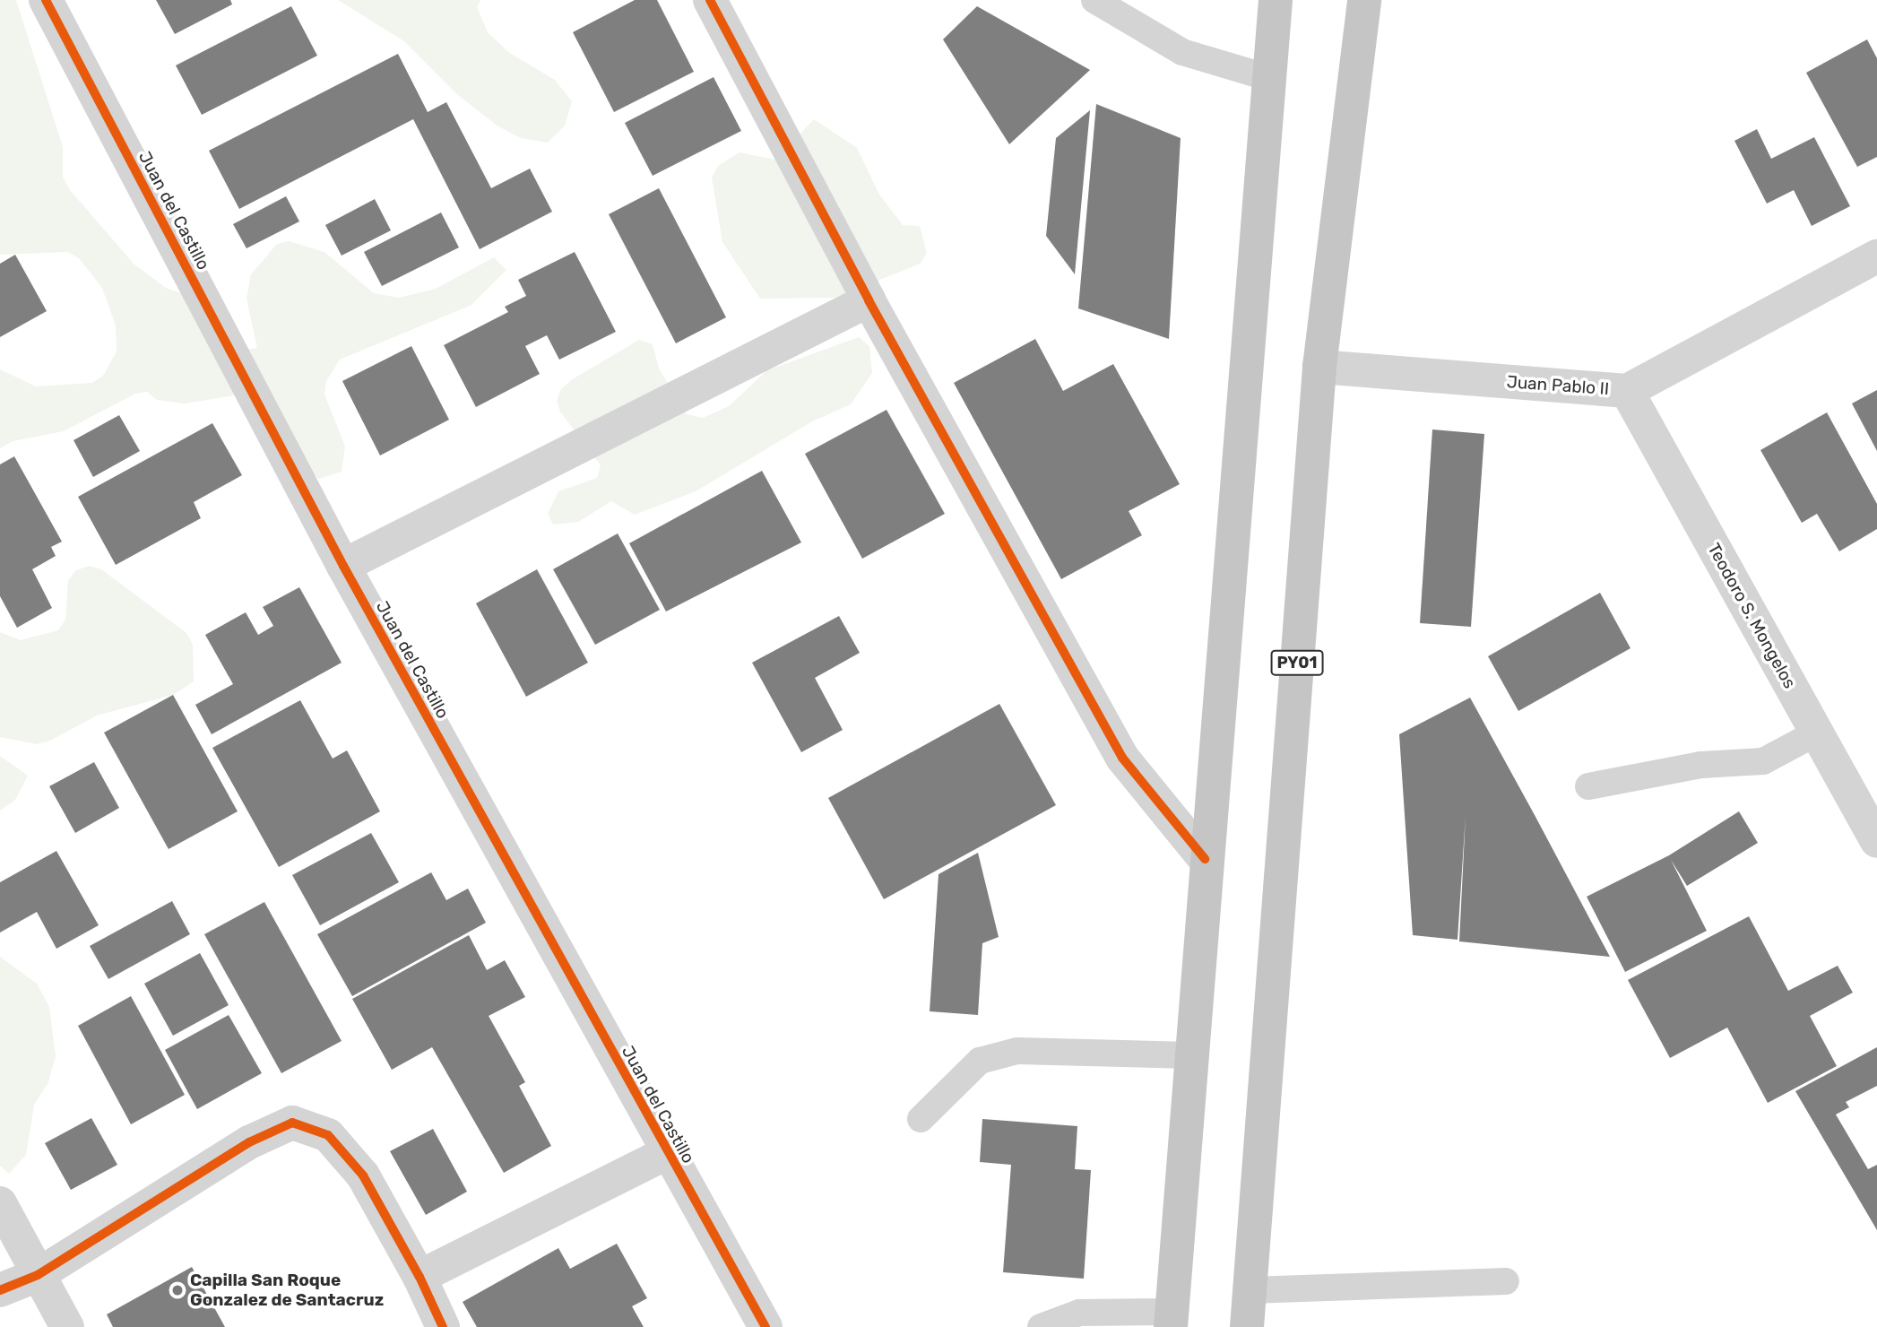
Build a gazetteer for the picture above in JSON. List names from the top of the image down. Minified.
{"streets":{"highway":["PY01"],"street":["Juan del Castillo","Juan Pablo II","Teodoro S. Mongelos"]},"crossings":[["Juan Pablo II","Teodoro S. Mongelos"],["Juan Pablo II","PY01"]],"places":["Capilla San Roque Gonzalez de Santacruz"]}
